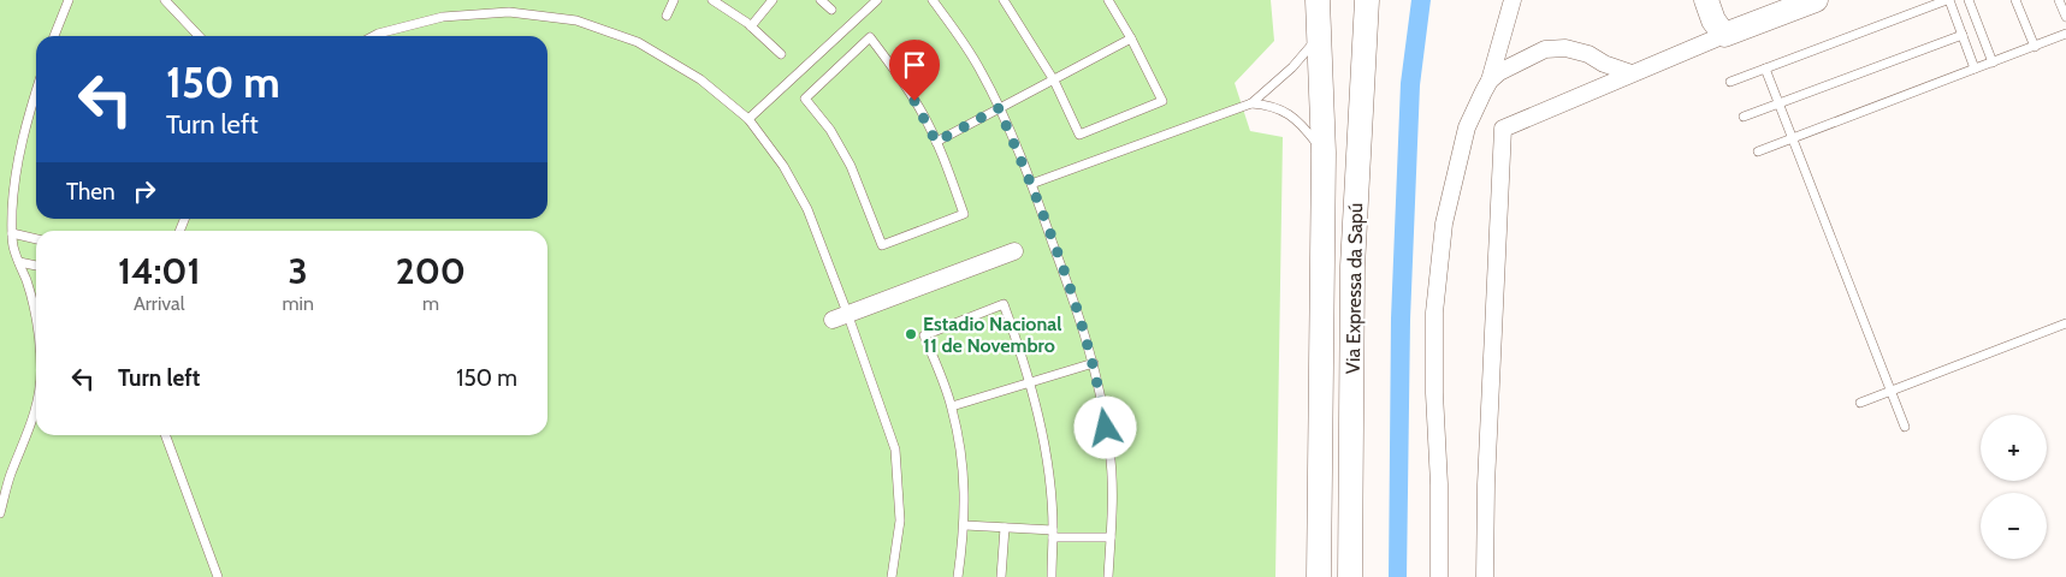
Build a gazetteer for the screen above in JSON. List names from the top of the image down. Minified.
{"streets":{"main road":["Via Expressa da Sapú"]},"places":["Estadio Nacional 11 de Novembro"],"page":{"turn":["150 m","Turn left"],"then":"Then","eta":["14:01","Arrival","3","min","200","m"],"list":[{"name":"Turn left","value":"150 m"}],"map_buttons":["+","−"]}}
